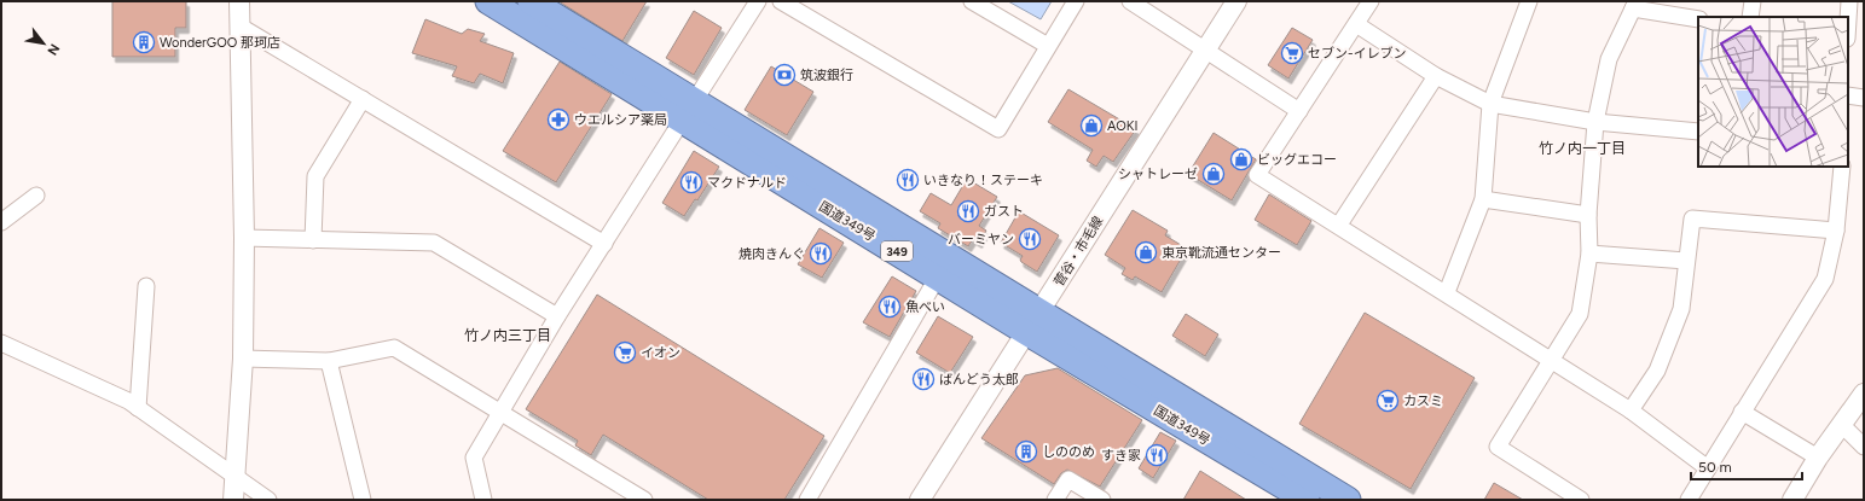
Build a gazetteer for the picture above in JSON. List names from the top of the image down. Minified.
{"streets":{"highway":["国道349号","349"],"street":["菅谷・市毛線"]},"crossings":[["国道349号","菅谷・市毛線"]],"districts":["竹ノ内一丁目","竹ノ内三丁目"],"places":{"building":["WonderGOO 那珂店","しののめ"],"supermarket":["セブン-イレブン","イオン","カスミ"],"bank":["筑波銀行"],"pharmacy":["ウエルシア薬局"],"shop":["AOKI","ビッグエコー","シャトレーゼ","東京靴流通センター"],"restaurant":["いきなり！ステーキ","マクドナルド","ガスト","バーミヤン","焼肉きんぐ","魚べい","ばんどう太郎","すき家"]},"scale_bar":"50 m","north":"bottom right"}
